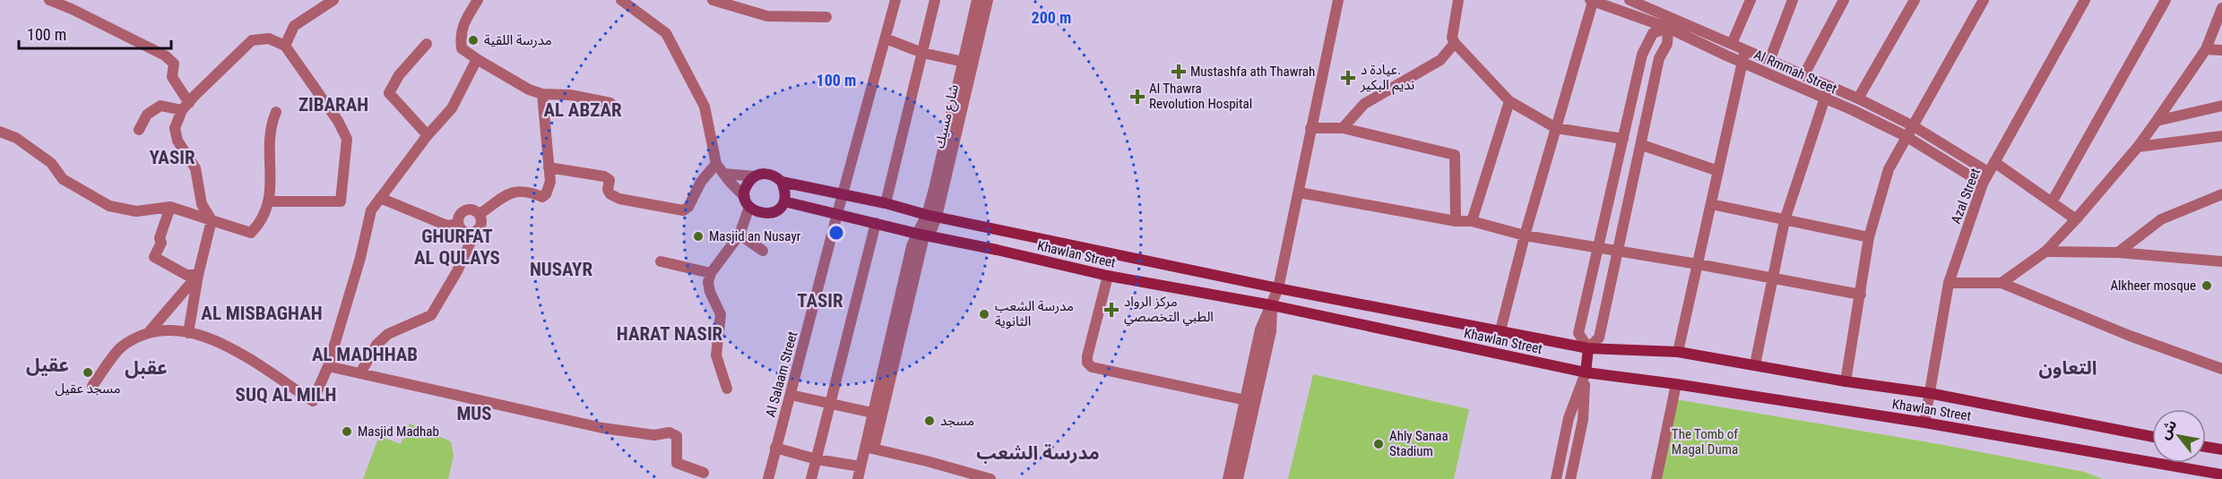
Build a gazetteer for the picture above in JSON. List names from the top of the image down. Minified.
{"streets":{"main road":["Khawlan Street"],"street":["Al Rmmah Street","شارع مسيك","Azal Street","Al Salaam Street"]},"crossings":[["Al Rmmah Street","Azal Street"],["شارع مسيك","Khawlan Street"],["Azal Street","Khawlan Street"],["Khawlan Street","Al Salaam Street"]],"districts":["ZIBARAH","AL ABZAR","YASIR","GHURFAT AL QULAYS","NUSAYR","TASIR","AL MISBAGHAH","HARAT NASIR","AL MADHHAB","عقيل","عقبل","التعاون","SUQ AL MILH","MUS","مدرسة الشعب"],"parks":["The Tomb of Magal Duma"],"places":{"other":["مدرسة اللقية","Masjid an Nusayr","Alkheer mosque","مدرسة الشعب الثانوية","مسجد عقيل","مسجد","Masjid Madhab","Ahly Sanaa Stadium"],"health":["Mustashfa ath Thawrah","عيادة د. نديم البكير","Al Thawra Revolution Hospital","مركز الرواد الطبي التخصصي"]},"scale_bar":"100 m","north":"top left","rings":["200 m","100 m"]}
